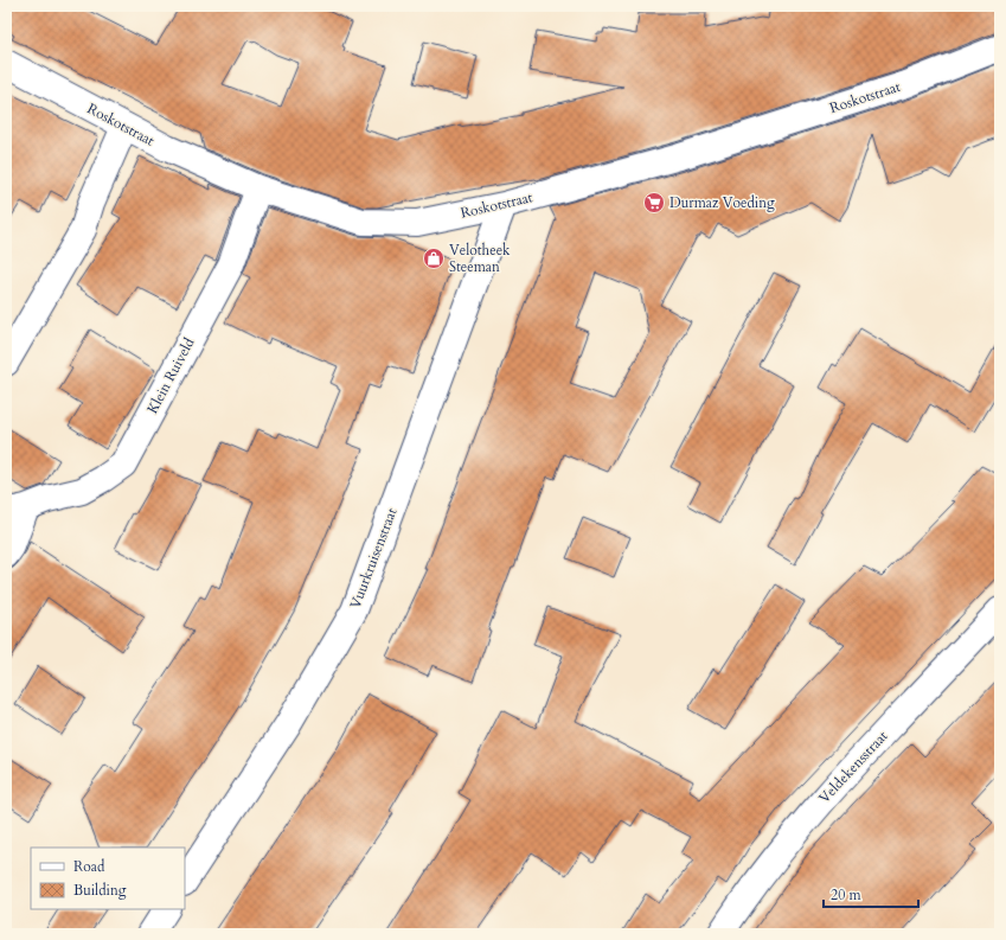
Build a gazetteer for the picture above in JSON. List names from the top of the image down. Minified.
{"streets":{"street":["Roskotstraat","Klein Ruiveld","Vuurkruisenstraat","Veldekensstraat"]},"crossings":[["Roskotstraat","Klein Ruiveld"],["Roskotstraat","Vuurkruisenstraat"]],"places":{"supermarket":["Durmaz Voeding"],"shop":["Velotheek Steeman"]},"legend":["Road","Building"],"scale_bar":"20 m"}
